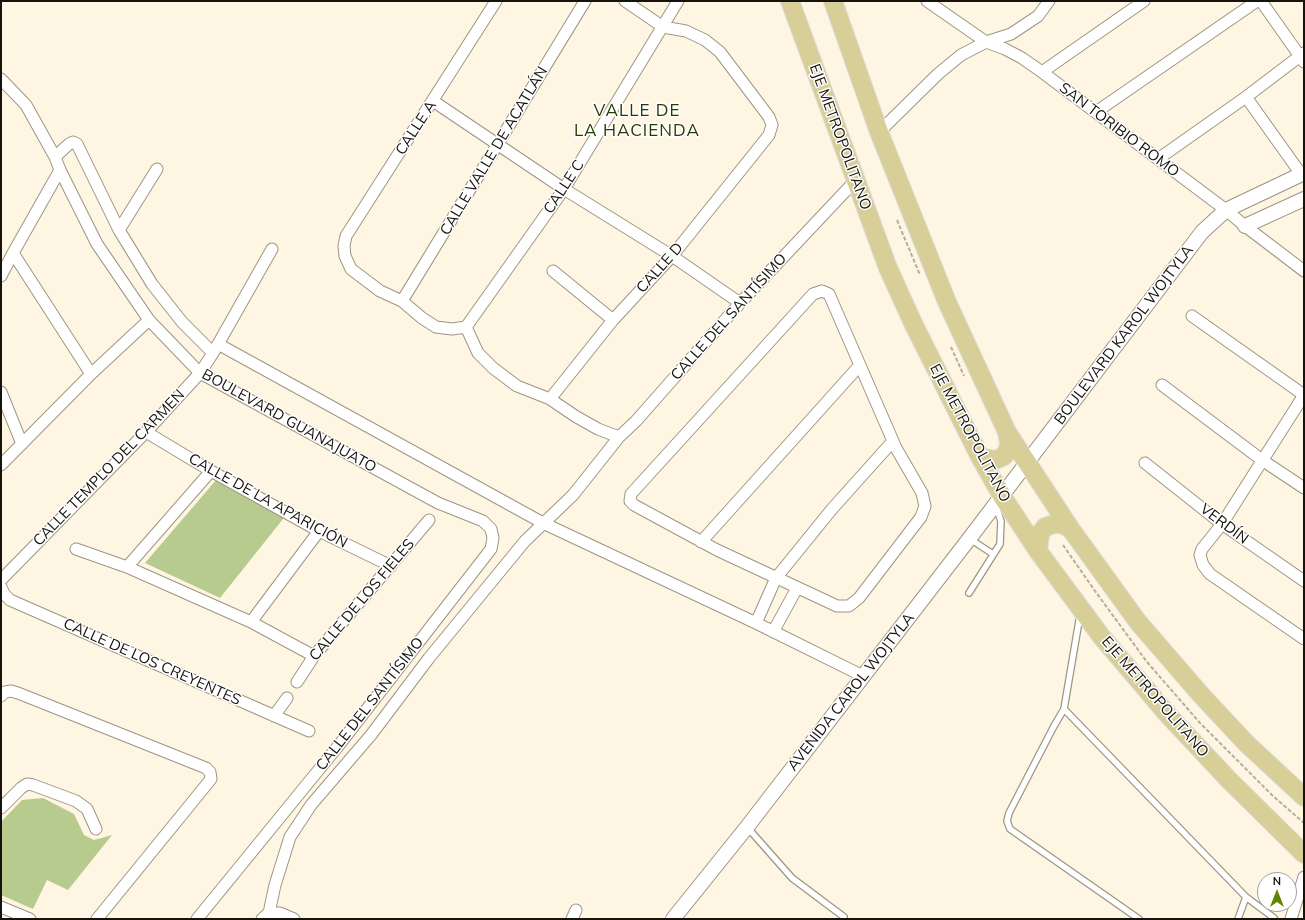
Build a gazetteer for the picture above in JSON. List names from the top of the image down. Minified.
{"streets":{"main road":["EJE METROPOLITANO"],"street":["CALLE A","SAN TORIBIO ROMO","CALLE VALLE DE ACATLÁN","CALLE C","CALLE D","CALLE DEL SANTÍSIMO","BOULEVARD KAROL WOJTYLA","BOULEVARD GUANAJUATO","CALLE TEMPLO DEL CARMEN","CALLE DE LA APARICIÓN","VERDÍN","CALLE DE LOS FIELES","CALLE DE LOS CREYENTES","AVENIDA CAROL WOJTYLA"]},"crossings":[["CALLE A","CALLE VALLE DE ACATLÁN"],["SAN TORIBIO ROMO","BOULEVARD KAROL WOJTYLA"],["EJE METROPOLITANO","CALLE DEL SANTÍSIMO"],["EJE METROPOLITANO","AVENIDA CAROL WOJTYLA"],["CALLE C","CALLE D"],["CALLE DEL SANTÍSIMO","BOULEVARD GUANAJUATO"],["BOULEVARD KAROL WOJTYLA","AVENIDA CAROL WOJTYLA"],["BOULEVARD GUANAJUATO","CALLE TEMPLO DEL CARMEN"],["BOULEVARD GUANAJUATO","AVENIDA CAROL WOJTYLA"],["CALLE TEMPLO DEL CARMEN","CALLE DE LA APARICIÓN"],["CALLE DE LA APARICIÓN","CALLE DE LOS FIELES"]],"districts":["VALLE DE LA HACIENDA"],"north":"top"}
